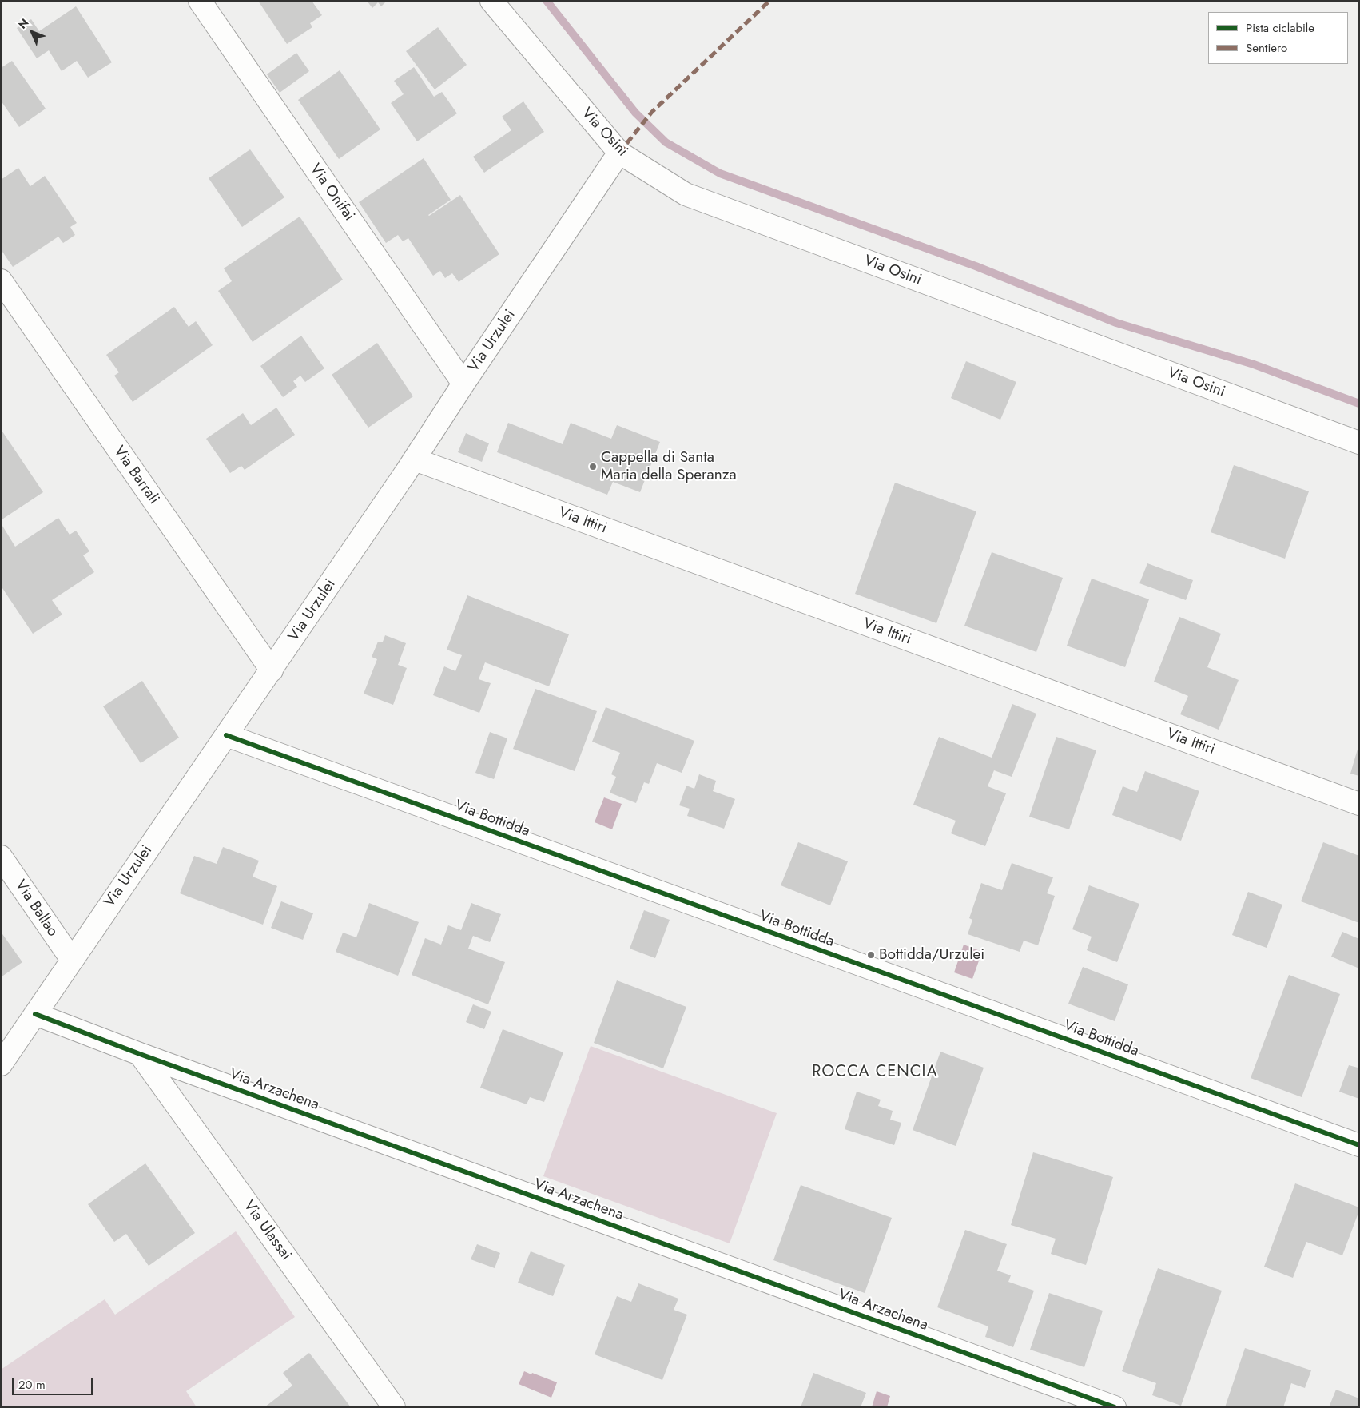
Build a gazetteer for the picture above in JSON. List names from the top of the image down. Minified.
{"streets":{"street":["Via Osini","Via Onifai","Via Urzulei","Via Barrali","Via Ittiri","Via Bottidda","Via Ballao","Via Arzachena","Via Ulassai"]},"crossings":[["Via Osini","Via Urzulei"],["Via Onifai","Via Urzulei"],["Via Urzulei","Via Barrali"],["Via Urzulei","Via Ittiri"],["Via Urzulei","Via Bottidda"],["Via Urzulei","Via Ballao"],["Via Urzulei","Via Arzachena"],["Via Arzachena","Via Ulassai"]],"districts":["ROCCA CENCIA"],"places":["Cappella di Santa Maria della Speranza","Bottidda/Urzulei"],"legend":["Pista ciclabile","Sentiero"],"scale_bar":"20 m","north":"top left"}
